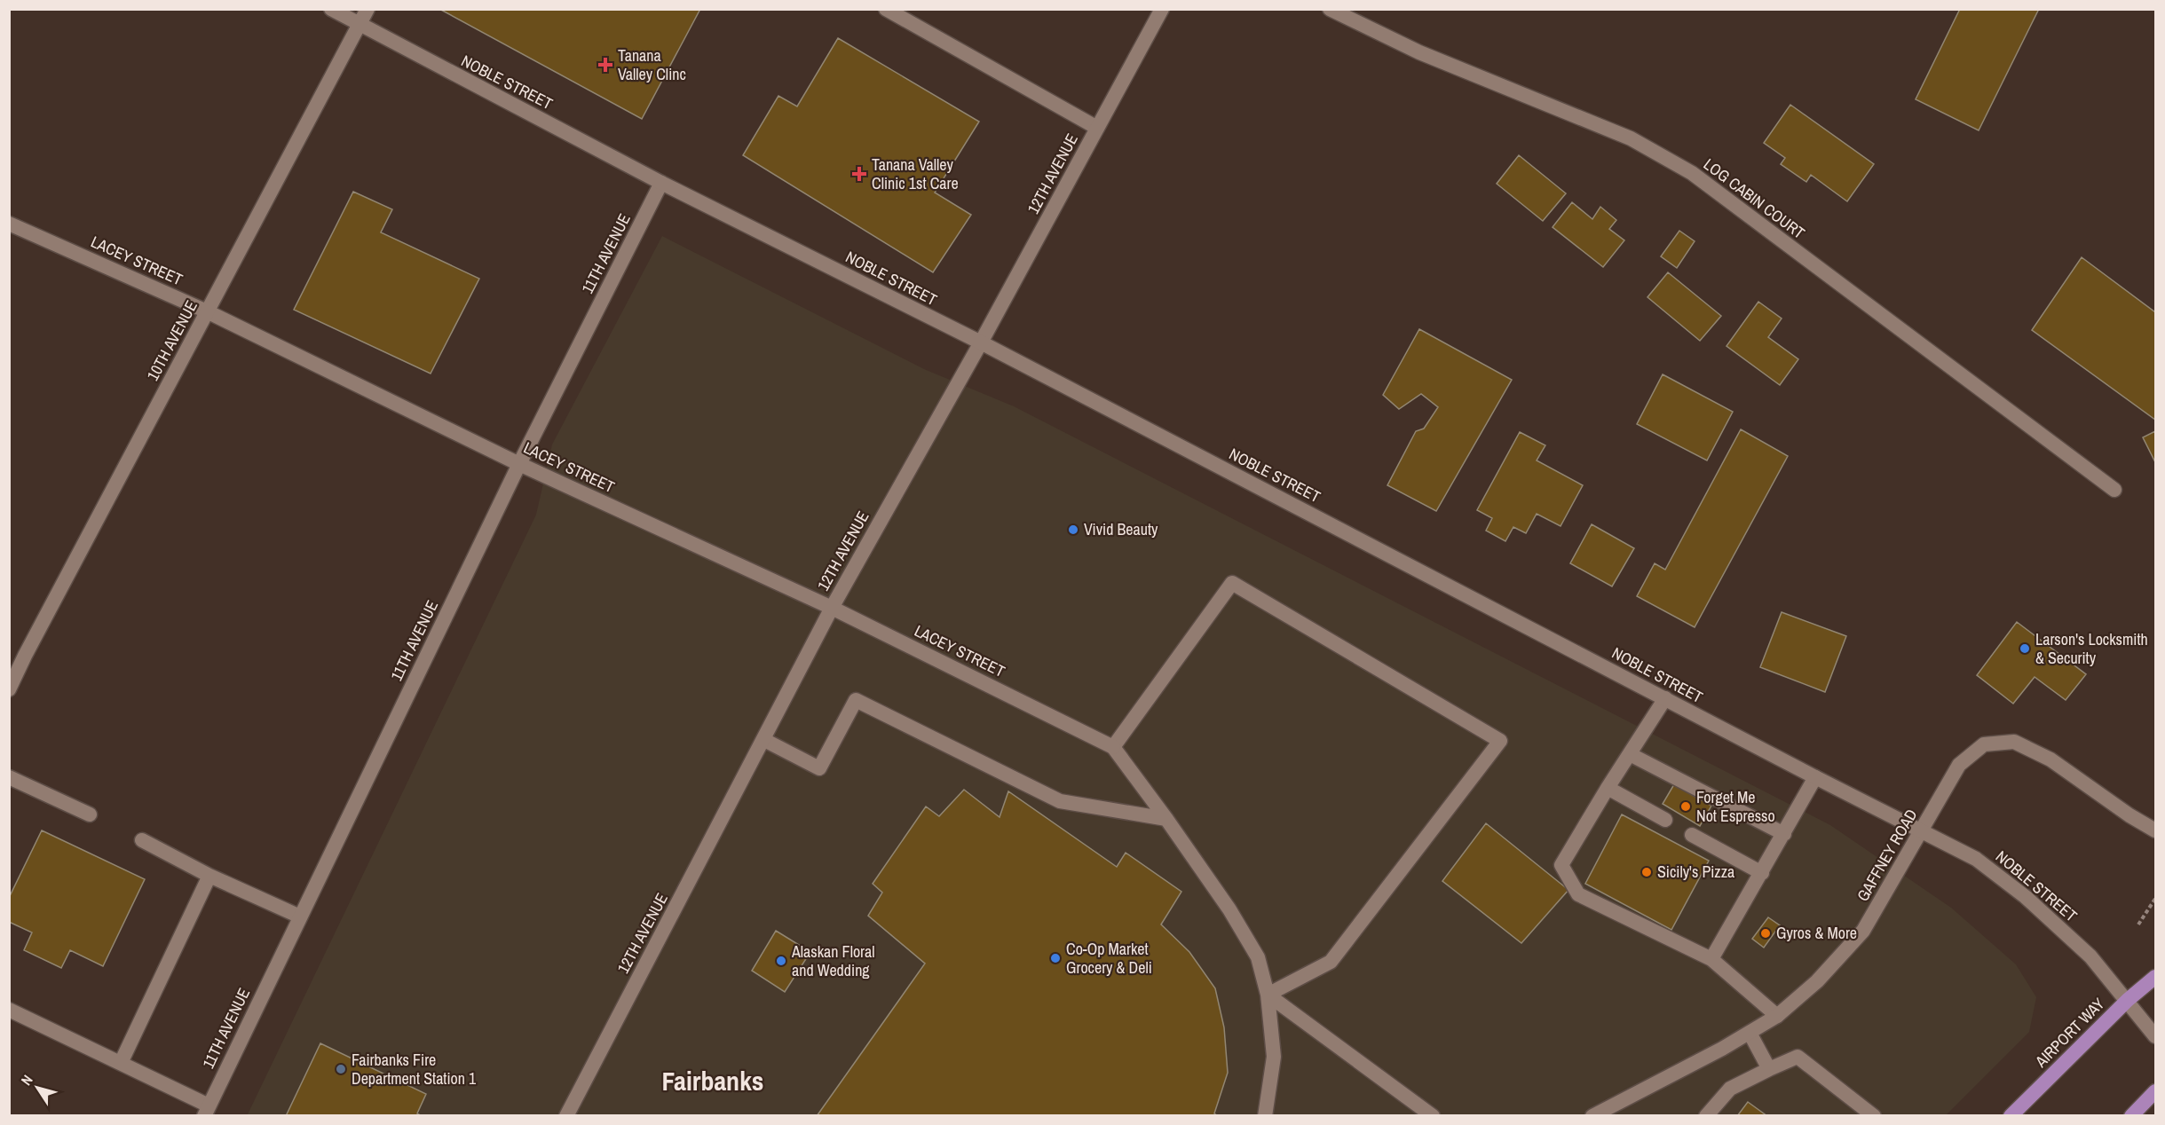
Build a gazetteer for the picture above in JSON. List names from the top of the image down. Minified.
{"streets":{"main road":["AIRPORT WAY"],"street":["NOBLE STREET","12TH AVENUE","LOG CABIN COURT","11TH AVENUE","LACEY STREET","10TH AVENUE","GAFFNEY ROAD"]},"crossings":[["NOBLE STREET","12TH AVENUE"],["NOBLE STREET","11TH AVENUE"],["NOBLE STREET","10TH AVENUE"],["NOBLE STREET","GAFFNEY ROAD"],["NOBLE STREET","AIRPORT WAY"],["12TH AVENUE","LACEY STREET"],["11TH AVENUE","LACEY STREET"],["LACEY STREET","10TH AVENUE"]],"districts":["Fairbanks"],"places":{"health":["Tanana Valley Clinc","Tanana Valley Clinic 1st Care"],"other":["Vivid Beauty","Larson's Locksmith & Security","Forget Me Not Espresso","Sicily's Pizza","Gyros & More","Co-Op Market Grocery & Deli","Alaskan Floral and Wedding","Fairbanks Fire Department Station 1"]},"north":"top left"}
